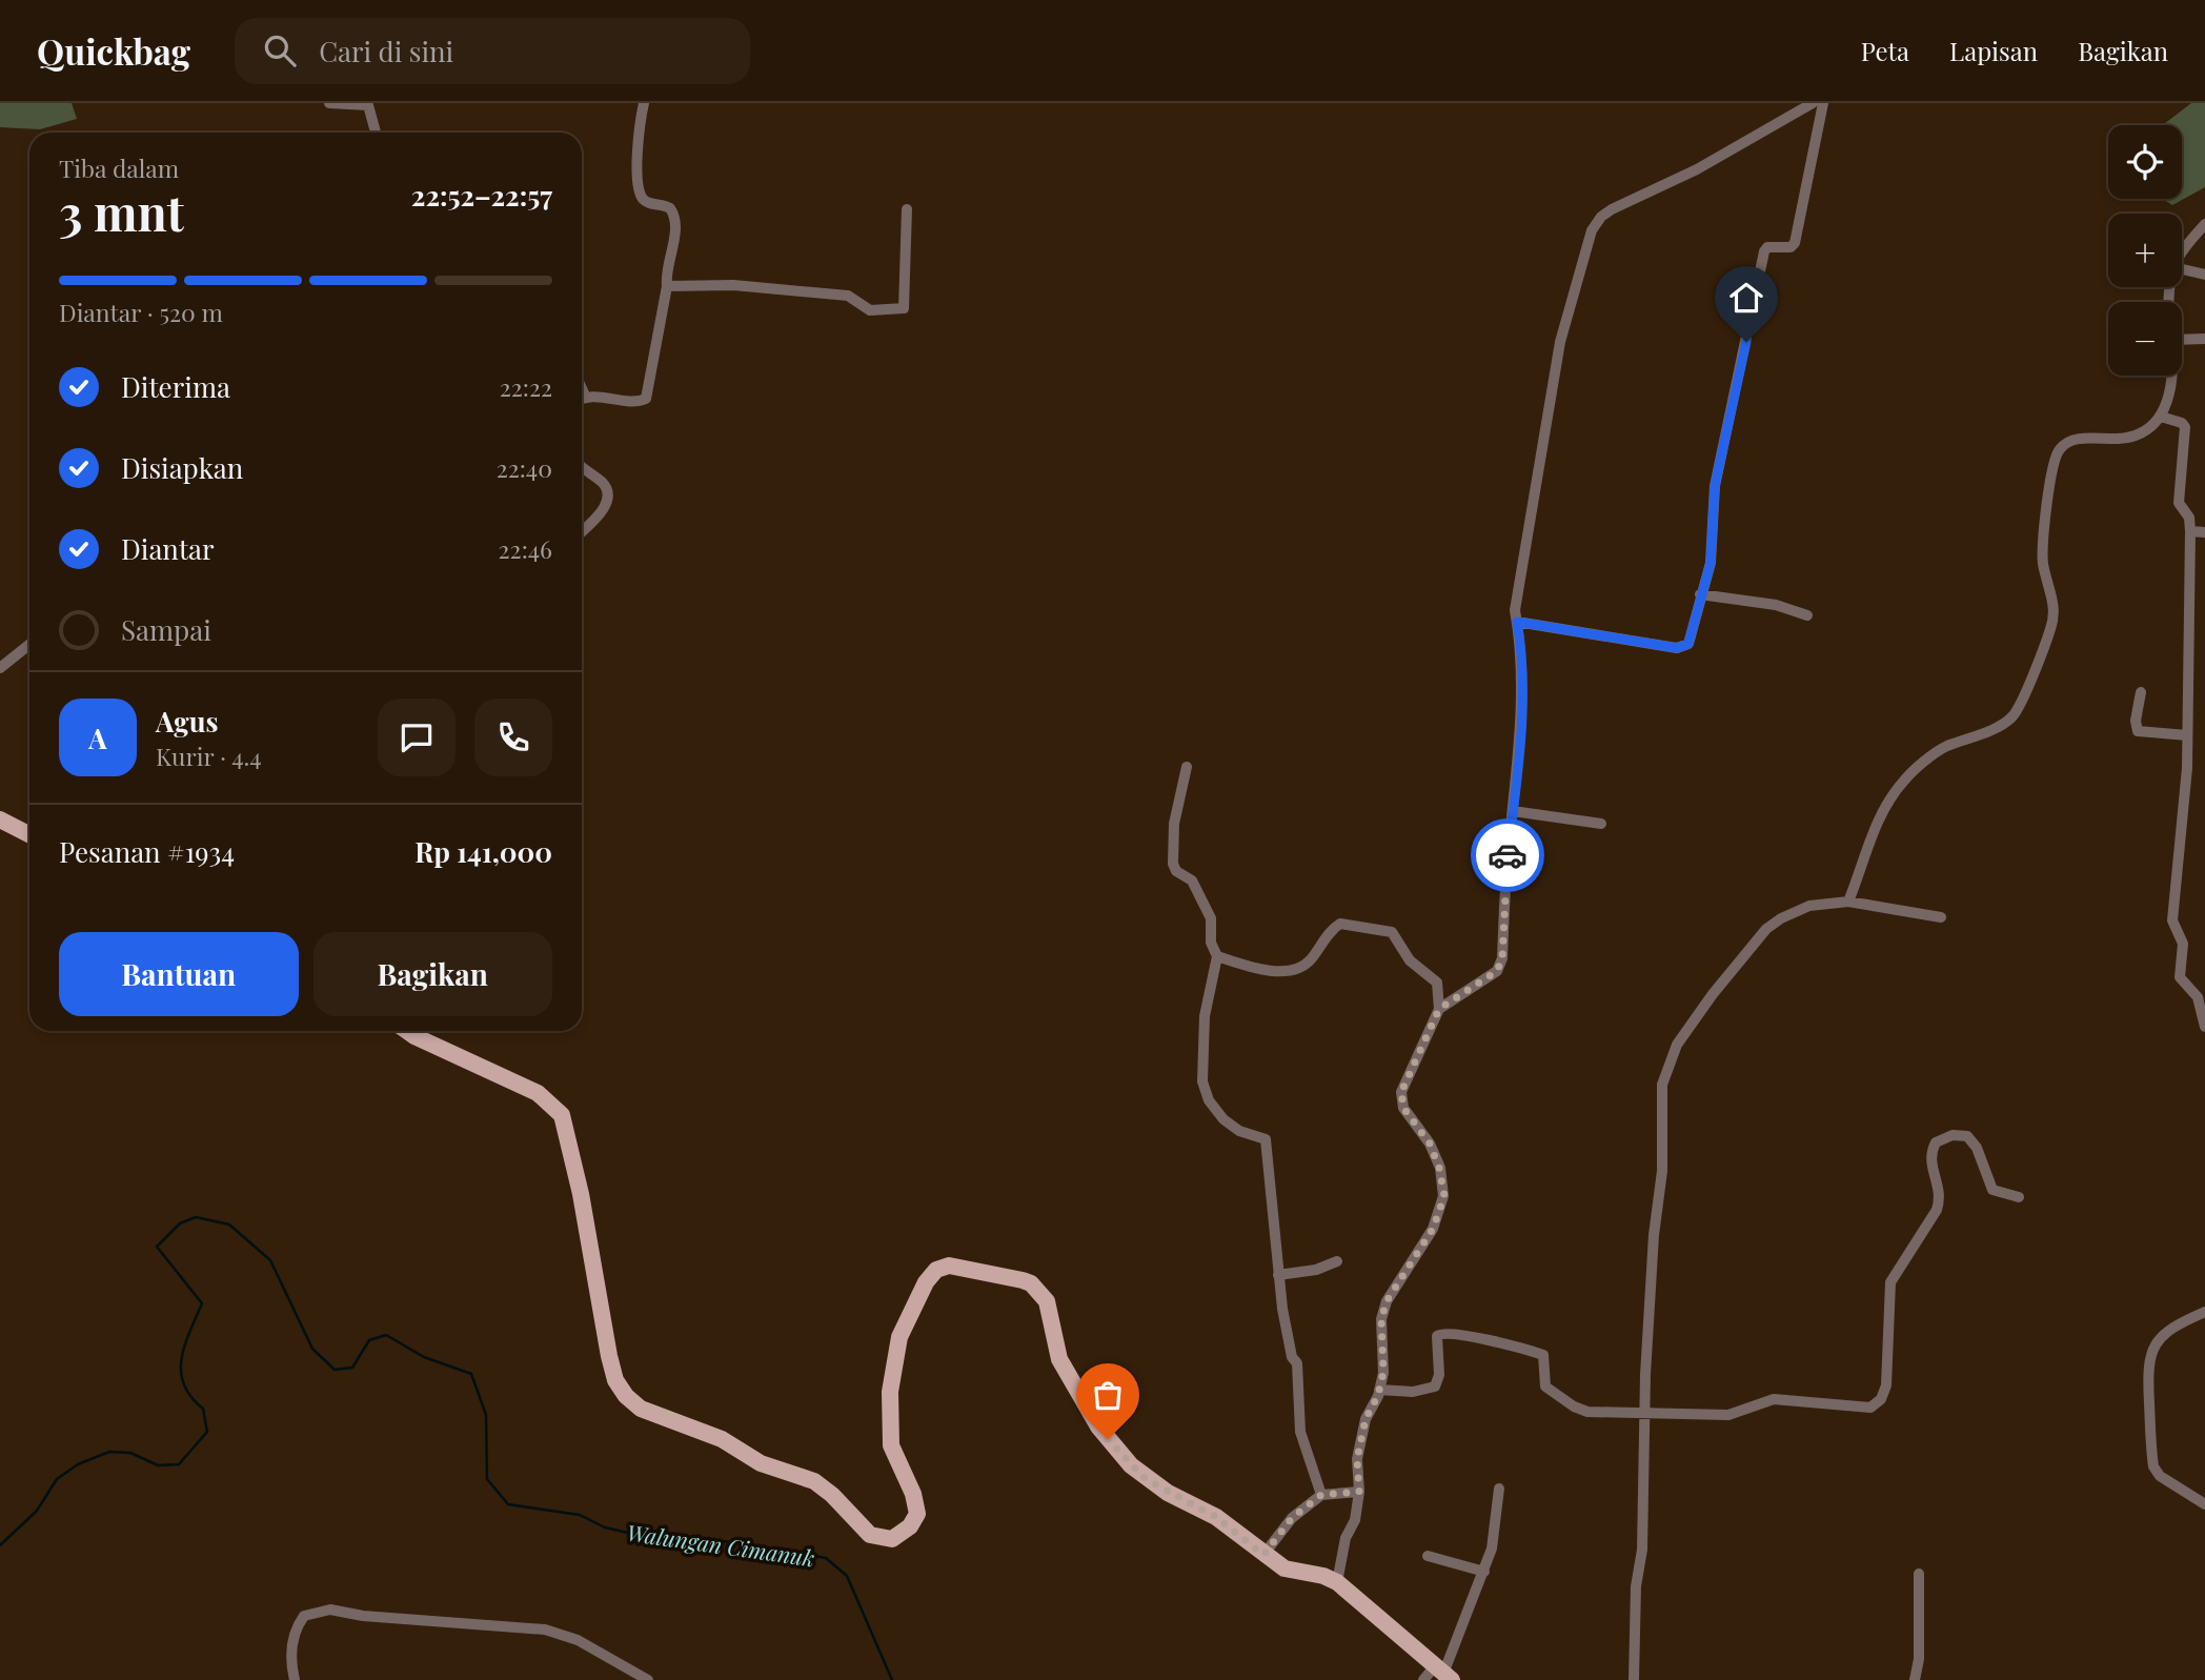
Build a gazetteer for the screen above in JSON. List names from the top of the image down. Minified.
{"water":["Walungan Cimanuk"],"page":{"header":"Quickbag","search":"Cari di sini","nav":["Peta","Lapisan","Bagikan"],"map_buttons":["+","−"],"heading":["3 mnt","Tiba dalam","22:52–22:57"],"panel":["Agus","Kurir · 4.4","Pesanan #1934","Rp 141,000"],"bar":"Diantar · 520 m","list":[["Diterima","22:22"],["Disiapkan","22:40"],["Diantar","22:46"],"Sampai"],"round":"A","buttons":["Bantuan","Bagikan"]}}
